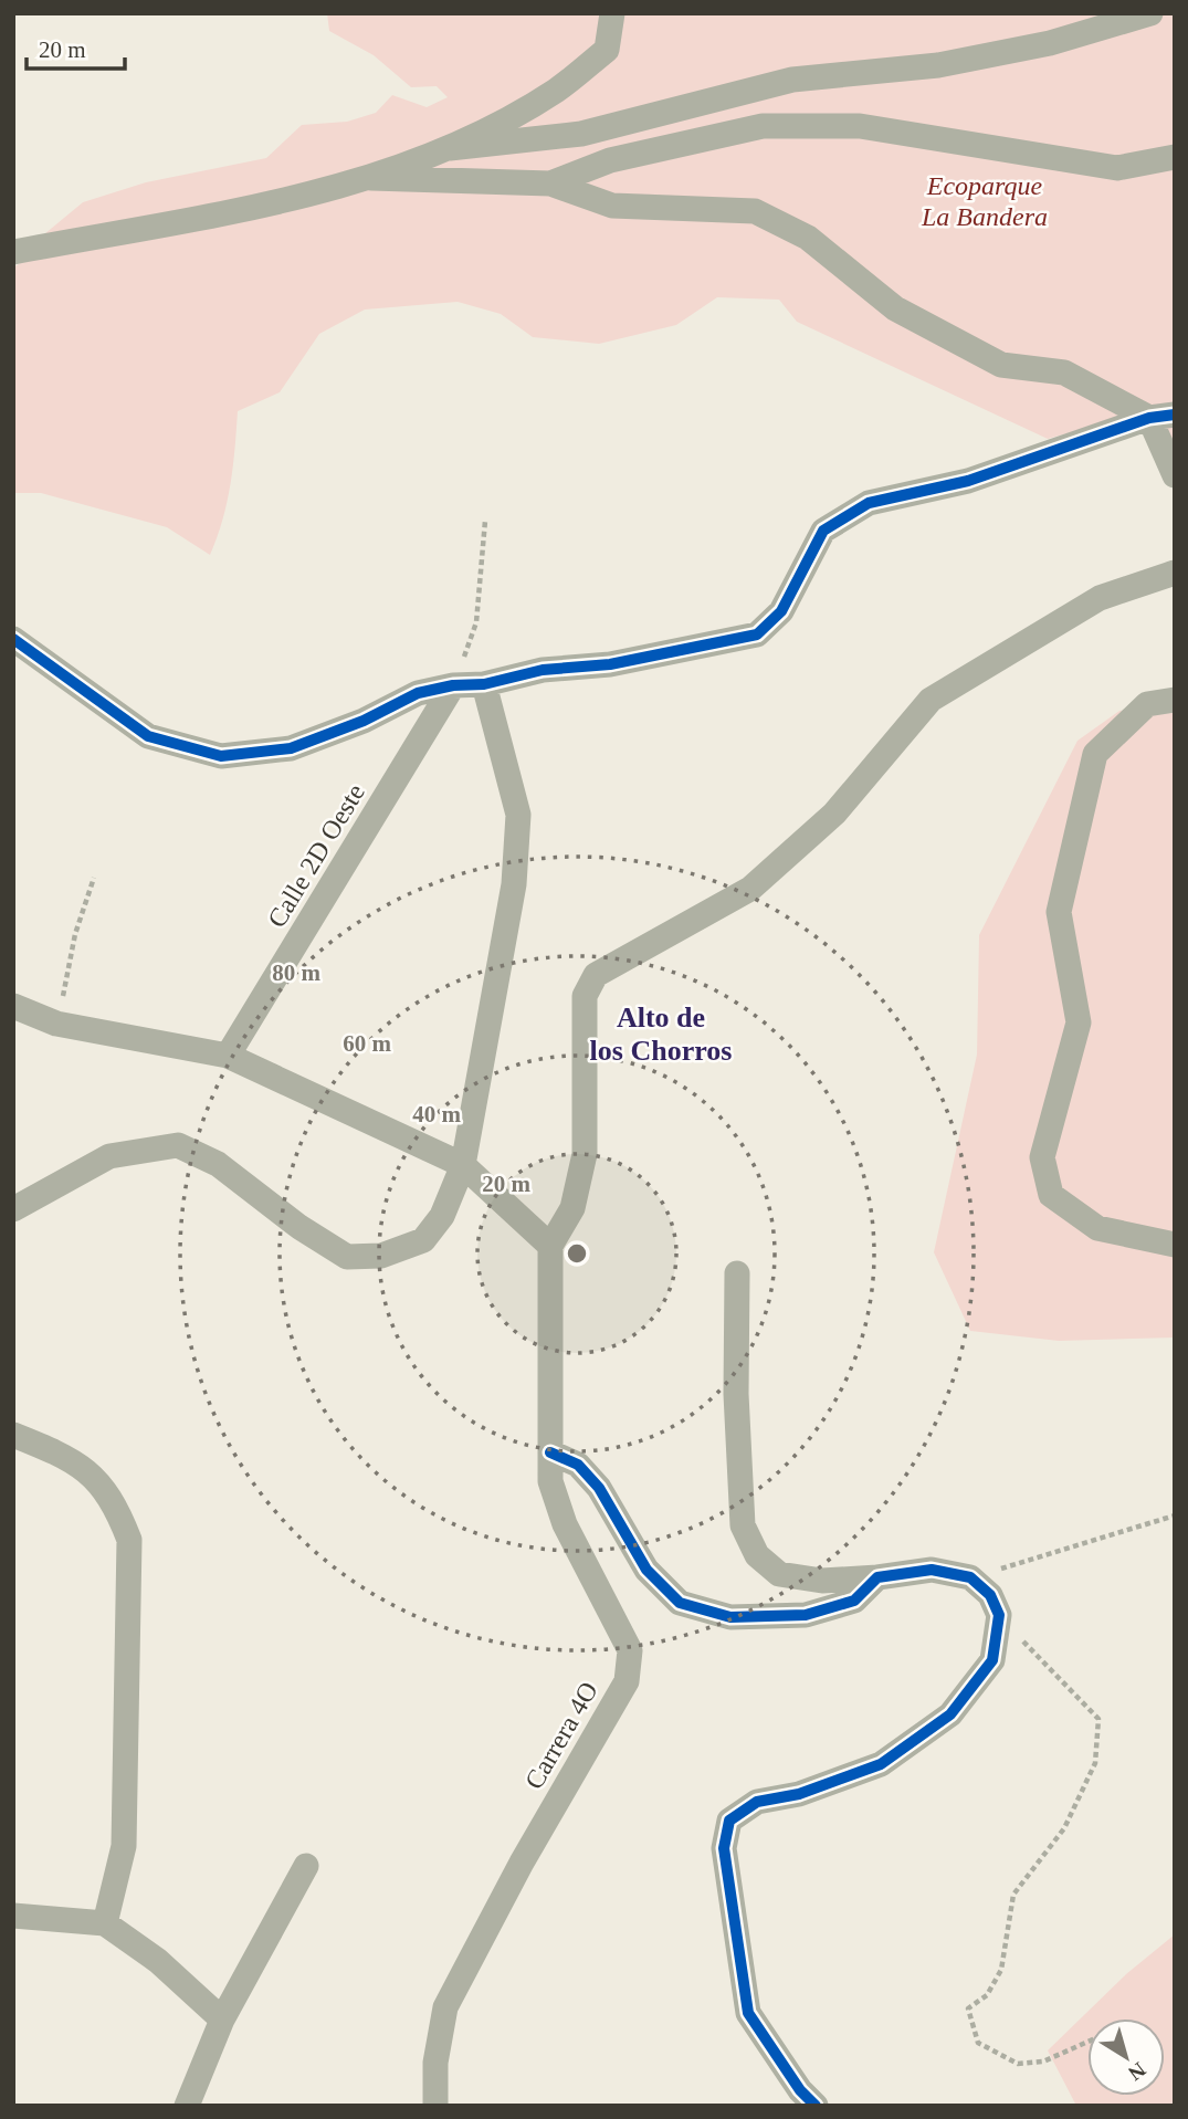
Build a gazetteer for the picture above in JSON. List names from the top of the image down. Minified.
{"streets":{"street":["Calle 2D Oeste","Carrera 4O"]},"districts":["Alto de los Chorros"],"parks":["Ecoparque La Bandera"],"scale_bar":"20 m","north":"bottom right","rings":["80 m","60 m","40 m","20 m"]}
